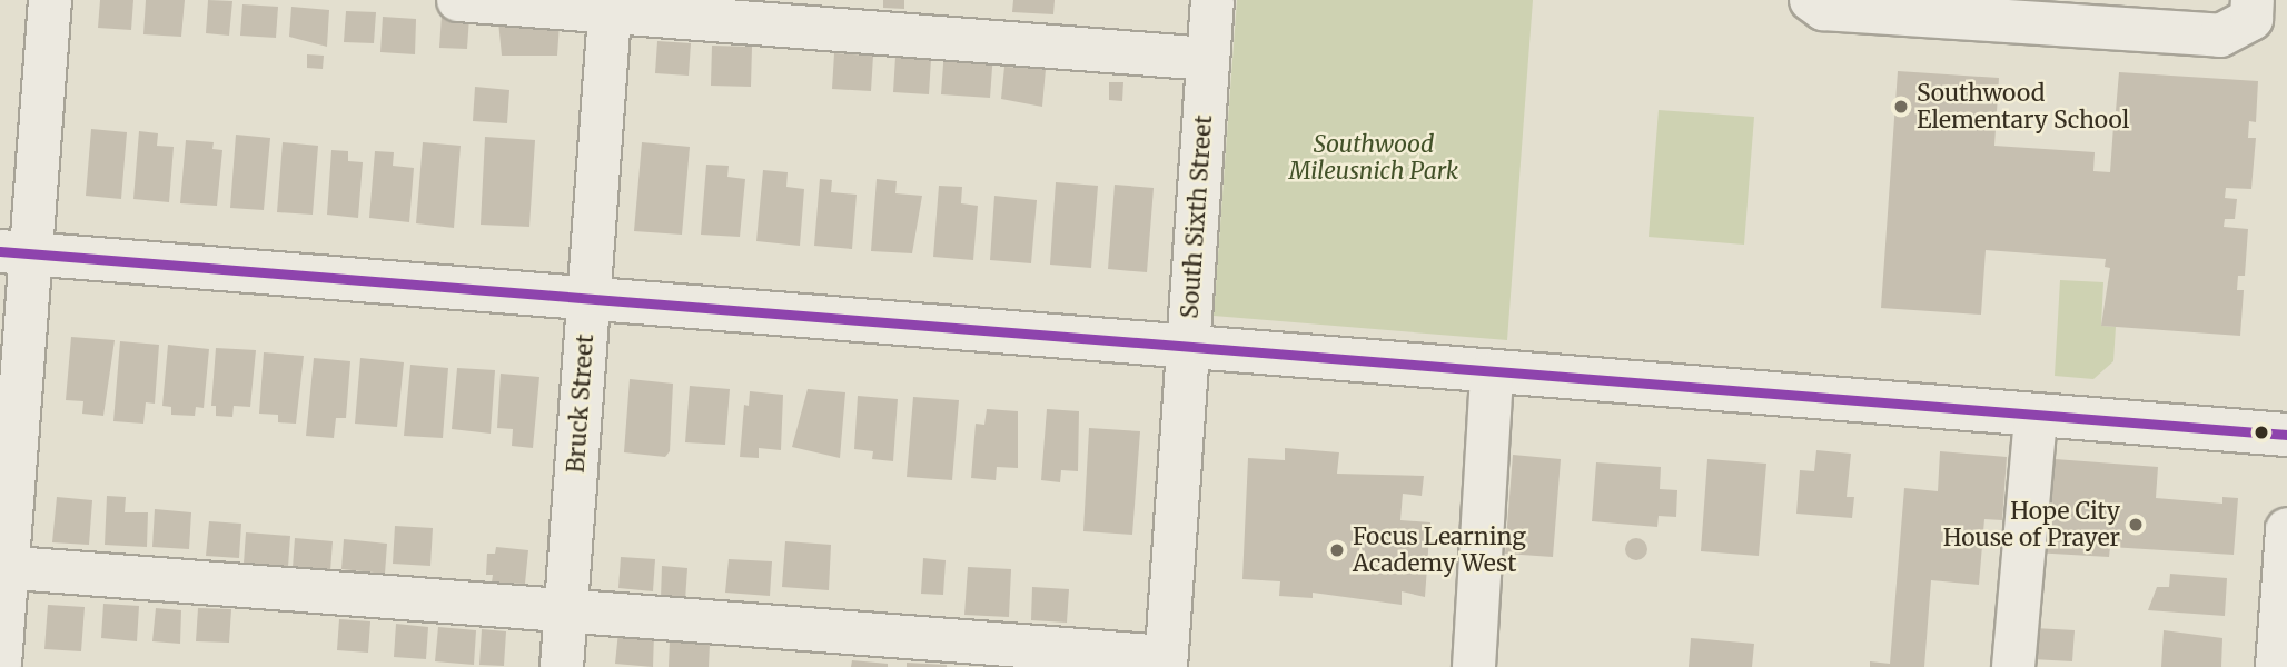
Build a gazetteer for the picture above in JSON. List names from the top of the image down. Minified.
{"streets":{"street":["South Sixth Street","Bruck Street"]},"parks":["Southwood Mileusnich Park"],"places":["Southwood Elementary School","Hope City House of Prayer","Focus Learning Academy West"]}
